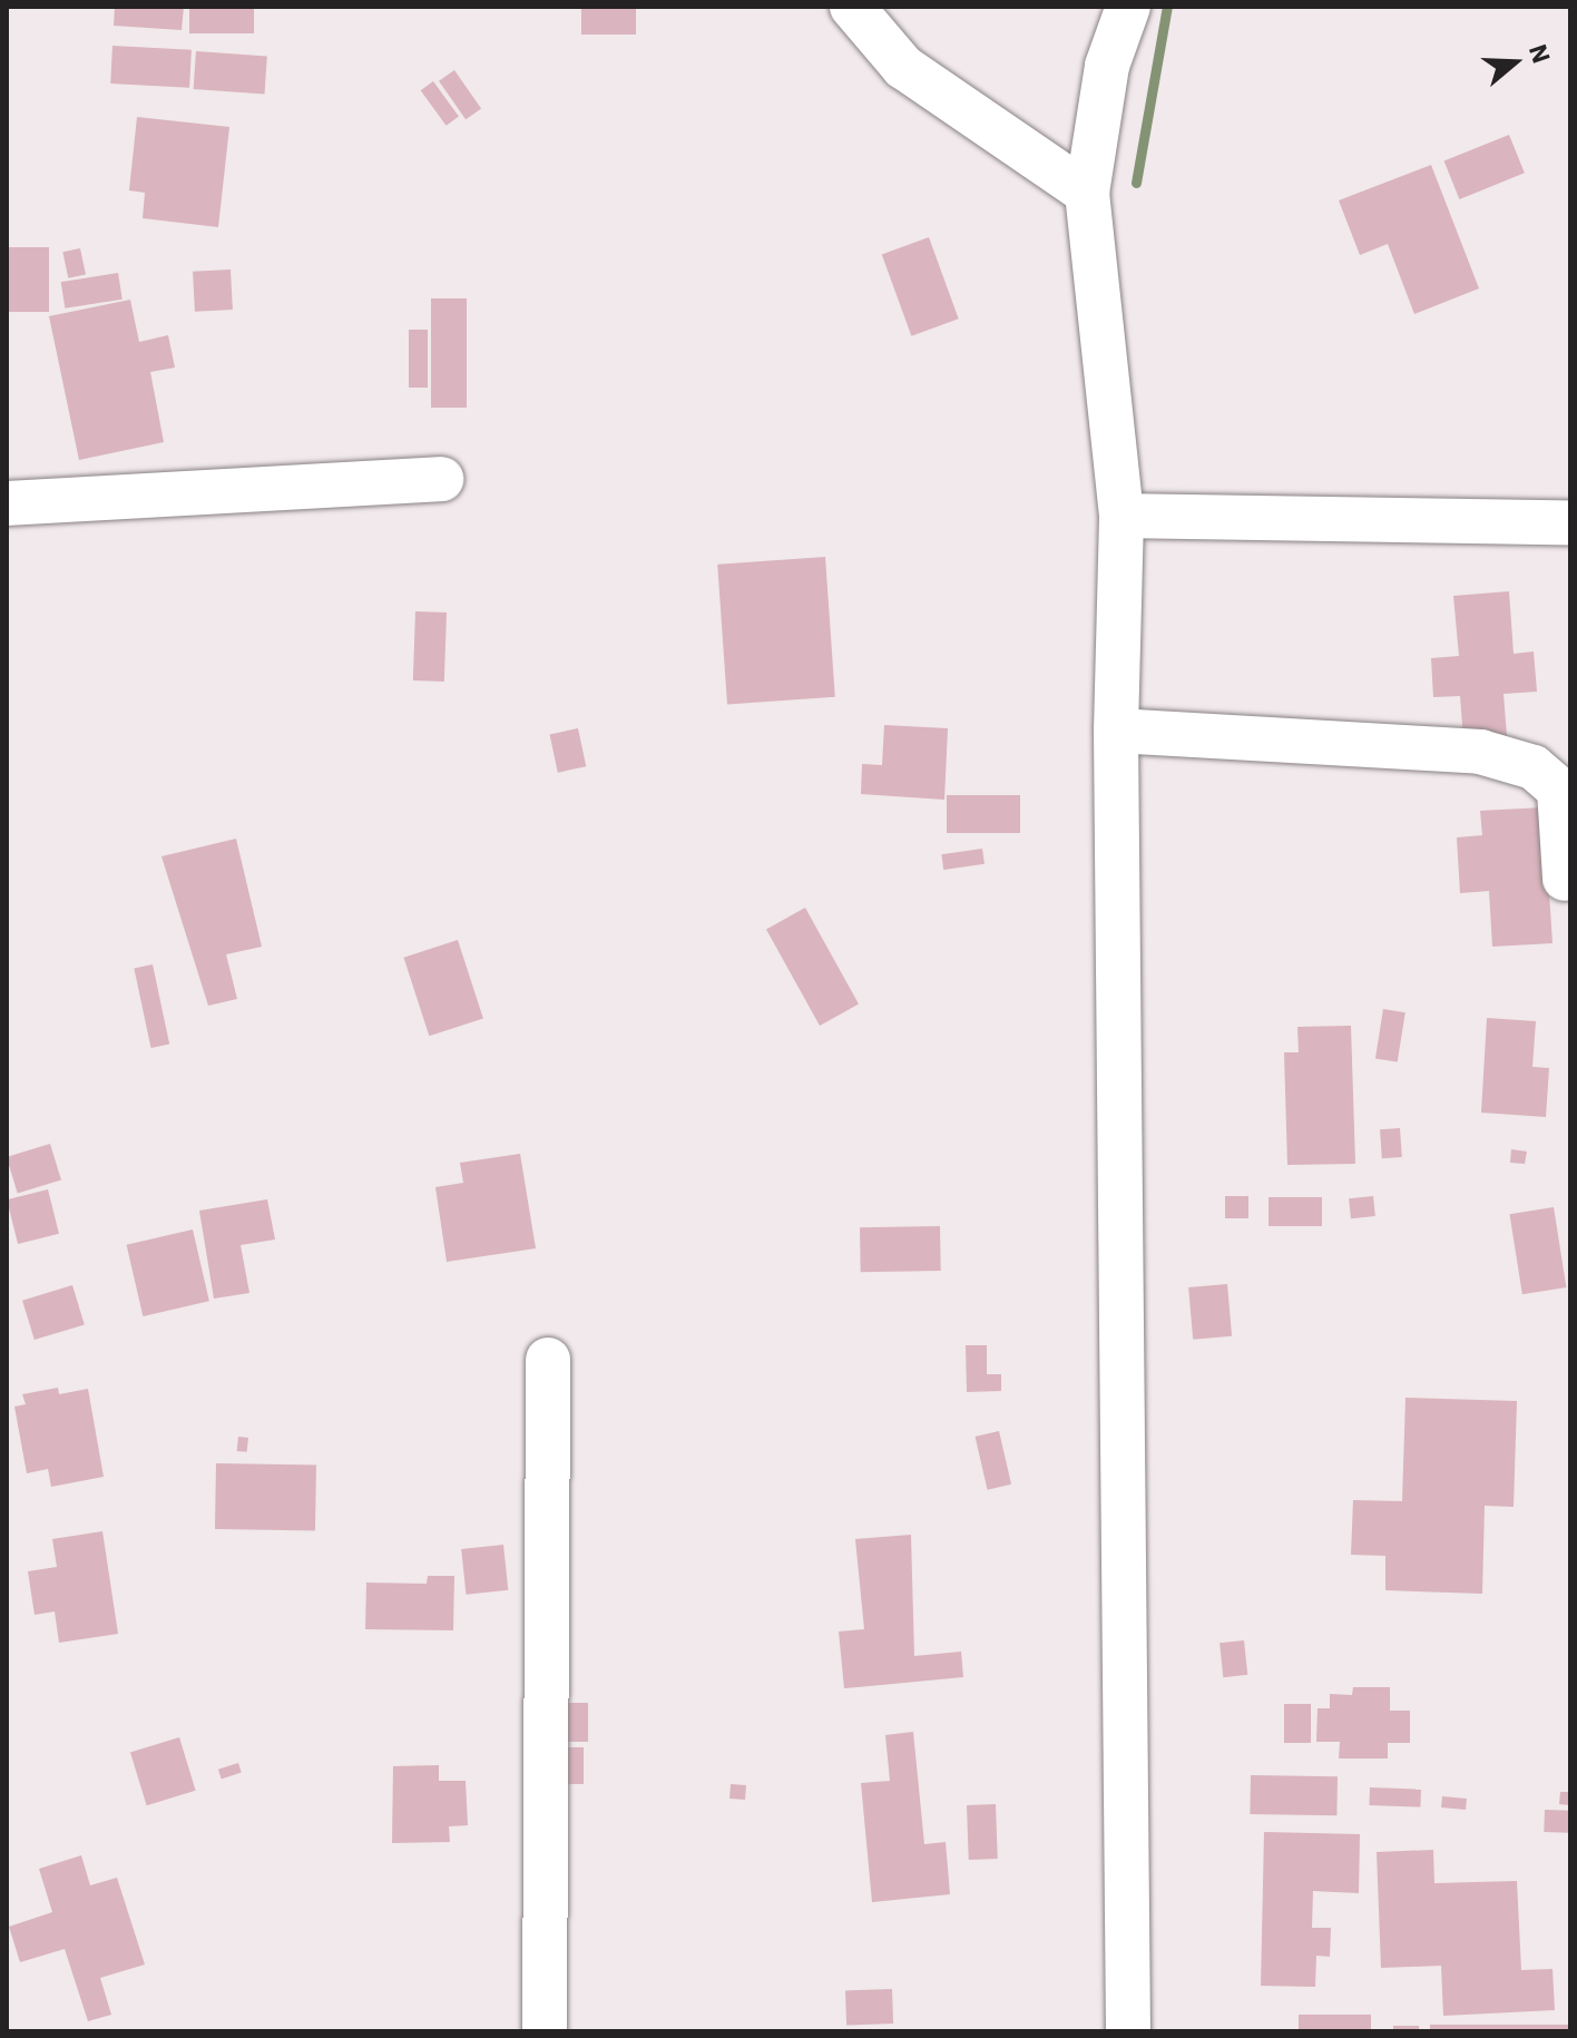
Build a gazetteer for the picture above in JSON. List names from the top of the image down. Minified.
{"north":"right"}
